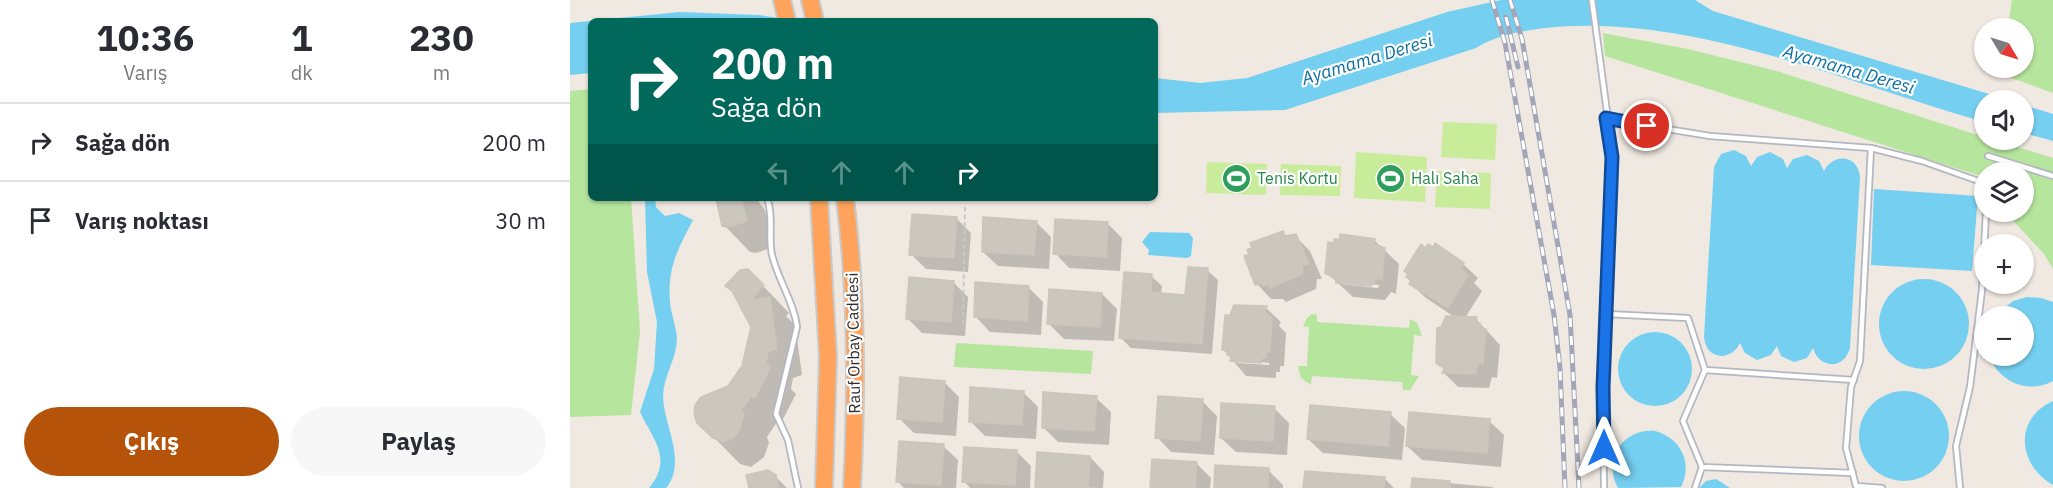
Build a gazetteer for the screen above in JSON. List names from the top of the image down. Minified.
{"streets":{"highway":["Rauf Orbay Caddesi"]},"water":["Ayamama Deresi"],"places":{"sports":["Tenis Kortu","Halı Saha"]},"north":"bottom right","page":{"eta":["10:36","Varış","1","dk","230","m"],"map_buttons":["+","−"],"turn":["200 m","Sağa dön"],"list":[{"name":"Sağa dön","value":"200 m"},{"name":"Varış noktası","value":"30 m"}],"buttons":["Çıkış","Paylaş"]}}
